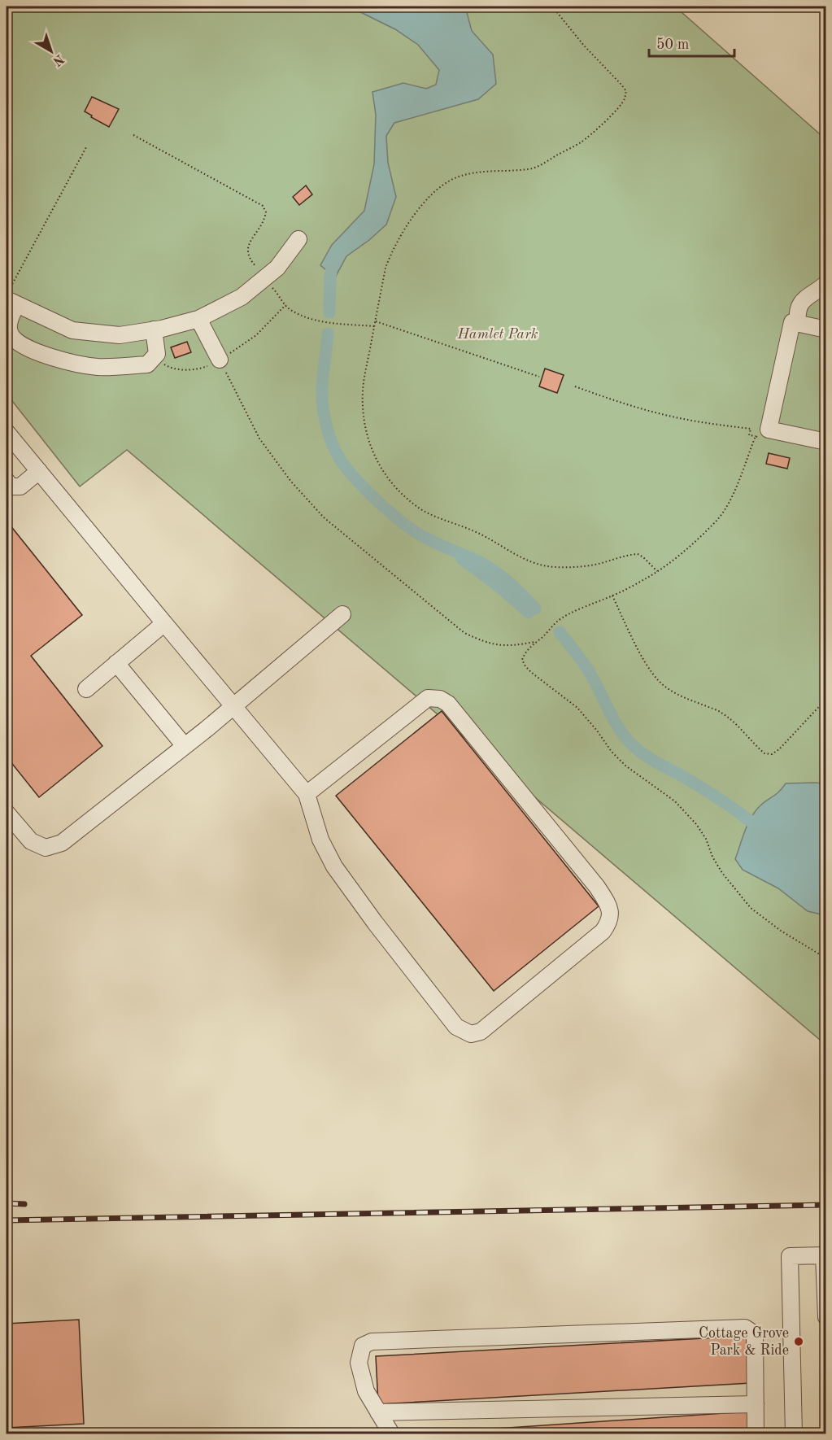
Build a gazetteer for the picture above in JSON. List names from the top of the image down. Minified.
{"parks":["Hamlet Park"],"places":["Cottage Grove Park & Ride"],"scale_bar":"50 m","north":"bottom right"}
